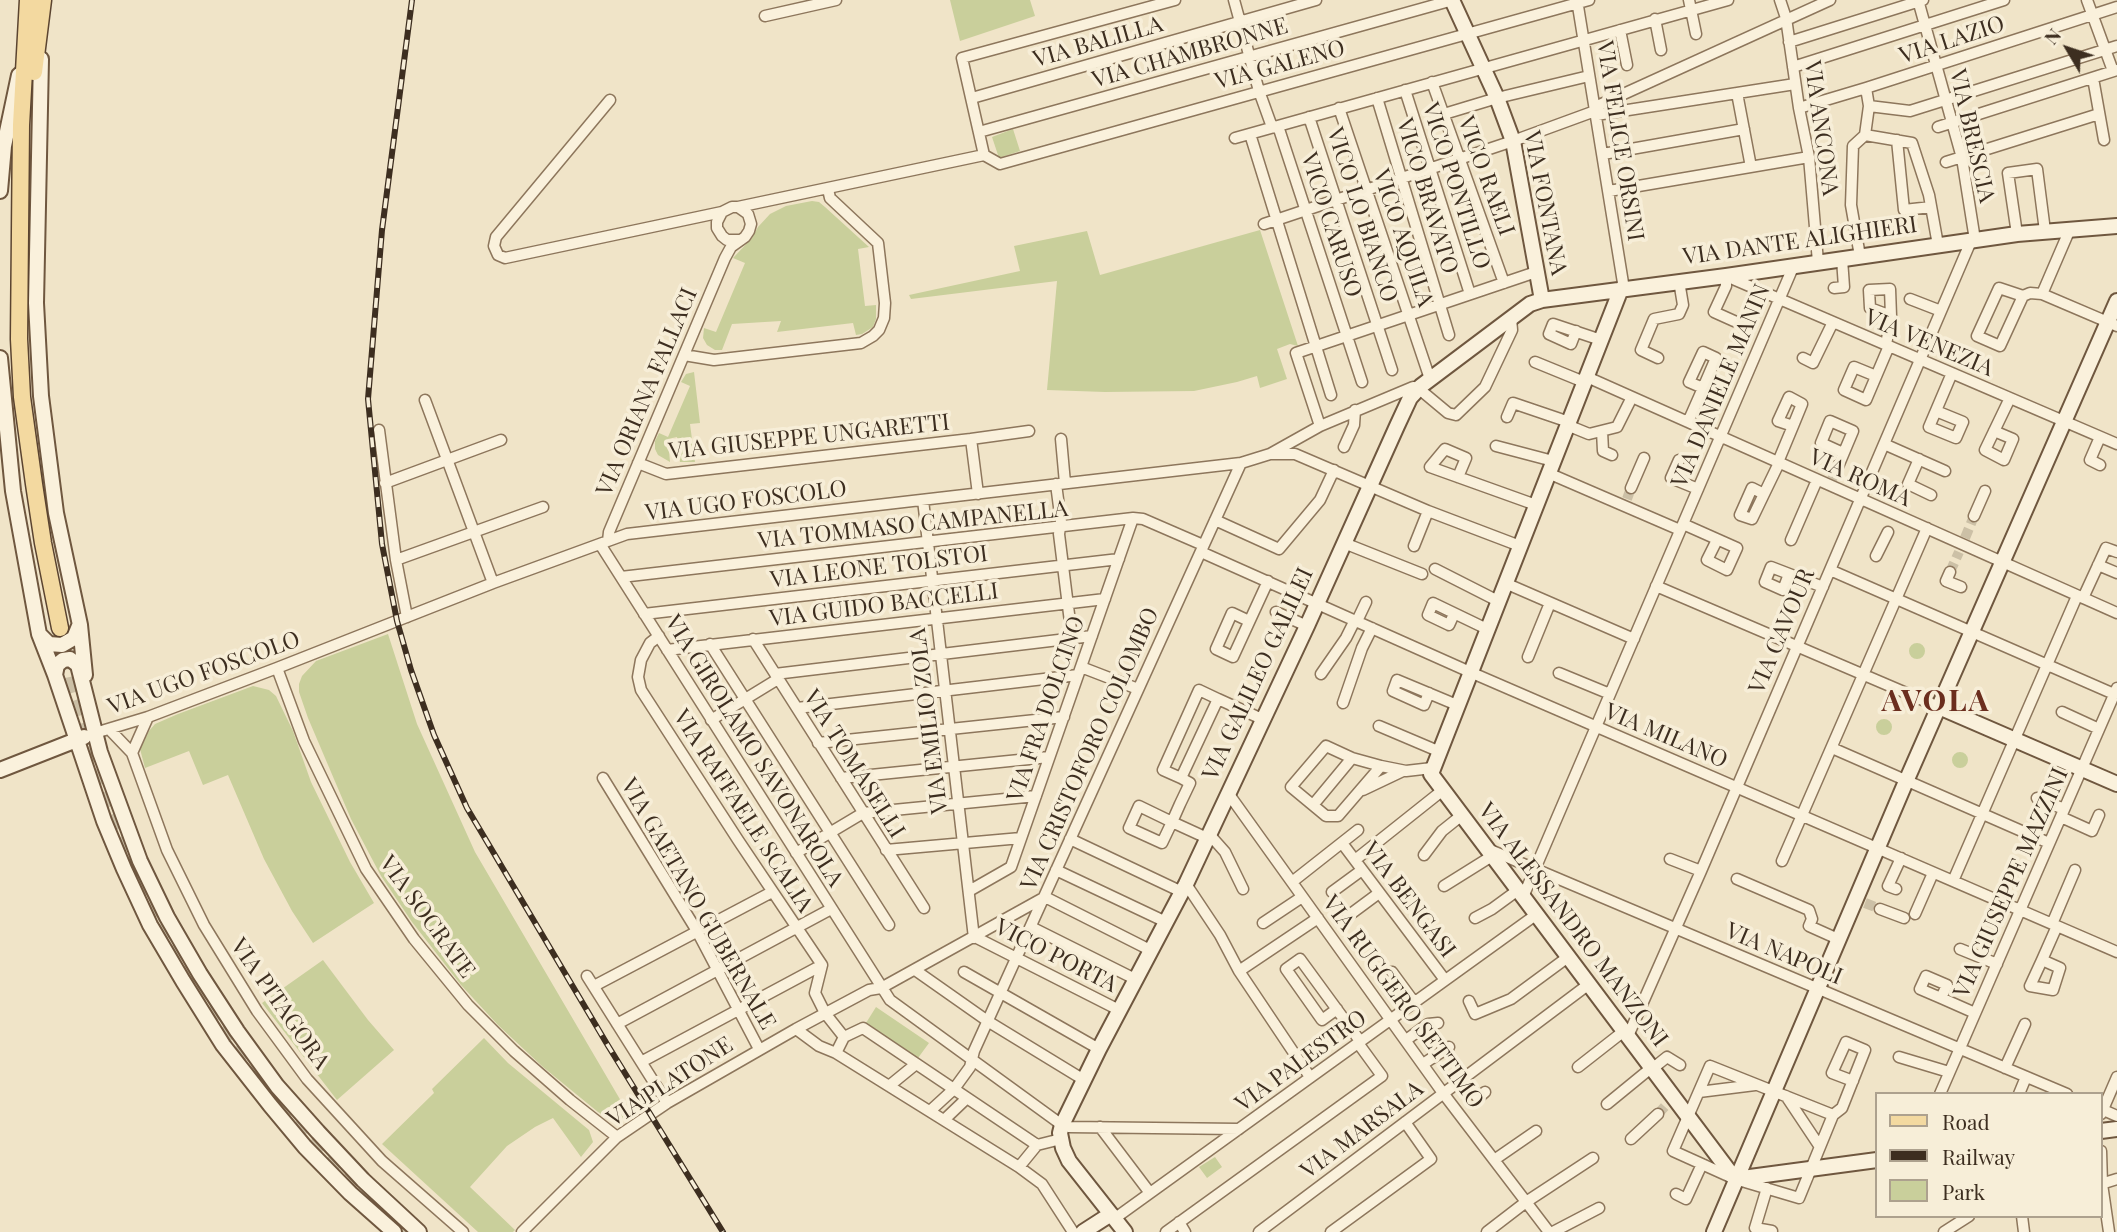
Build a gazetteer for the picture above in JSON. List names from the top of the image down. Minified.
{"streets":{"street":["VIA LAZIO","VIA BALILLA","VIA CHAMBRONNE","VIA GALENO","VIA ANCONA","VIA BRESCIA","VIA FELICE ORSINI","VICO RAELI","VICO PONTILLO","VICO BRAVATO","VIA FONTANA","VICO LO BIANCO","VICO CARUSO","VICO AQUILA","VIA DANTE ALIGHIERI","VIA VENEZIA","VIA DANIELE MANIN","VIA ORIANA FALLACI","VIA GIUSEPPE UNGARETTI","VIA ROMA","VIA UGO FOSCOLO","VIA TOMMASO CAMPANELLA","VIA LEONE TOLSTOI","VIA GUIDO BACCELLI","VIA CAVOUR","VIA GALILEO GALILEI","VIA FRA DOLCINO","VIA EMILIO ZOLA","VIA MILANO","VIA CRISTOFORO COLOMBO","VIA GIROLAMO SAVONAROLA","VIA TOMASELLI","VIA RAFFAELE SCALIA","VIA GIUSEPPE MAZZINI","VIA BENGASI","VIA GAETANO GUBERNALE","VIA SOCRATE","VIA ALESSANDRO MANZONI","VIA NAPOLI","VICO PORTA","VIA RUGGERO SETTIMO","VIA PITAGORA","VIA PALESTRO","VIA PLATONE","VIA MARSALA"]},"crossings":[["VIA LAZIO","VIA ANCONA"],["VIA LAZIO","VIA BRESCIA"],["VIA BALILLA","VICO CARUSO"],["VIA CHAMBRONNE","VIA FONTANA"],["VIA CHAMBRONNE","VICO CARUSO"],["VIA GALENO","VIA FELICE ORSINI"],["VIA GALENO","VIA FONTANA"],["VIA GALENO","VICO CARUSO"],["VIA ANCONA","VIA DANTE ALIGHIERI"],["VIA BRESCIA","VIA DANTE ALIGHIERI"],["VIA BRESCIA","VIA CAVOUR"],["VIA FELICE ORSINI","VIA DANTE ALIGHIERI"],["VIA FONTANA","VIA DANTE ALIGHIERI"],["VIA FONTANA","VIA GALILEO GALILEI"],["VICO AQUILA","VIA UGO FOSCOLO"],["VICO AQUILA","VIA GALILEO GALILEI"],["VIA DANTE ALIGHIERI","VIA VENEZIA"],["VIA DANTE ALIGHIERI","VIA DANIELE MANIN"],["VIA DANTE ALIGHIERI","VIA CAVOUR"],["VIA DANTE ALIGHIERI","VIA GALILEO GALILEI"],["VIA VENEZIA","VIA DANIELE MANIN"],["VIA VENEZIA","VIA CAVOUR"],["VIA DANIELE MANIN","VIA ROMA"],["VIA ORIANA FALLACI","VIA GIUSEPPE UNGARETTI"],["VIA ORIANA FALLACI","VIA UGO FOSCOLO"],["VIA ORIANA FALLACI","VIA GIROLAMO SAVONAROLA"],["VIA GIUSEPPE UNGARETTI","VIA UGO FOSCOLO"],["VIA ROMA","VIA CAVOUR"],["VIA UGO FOSCOLO","VIA GALILEO GALILEI"],["VIA UGO FOSCOLO","VIA EMILIO ZOLA"],["VIA UGO FOSCOLO","VIA CRISTOFORO COLOMBO"],["VIA UGO FOSCOLO","VIA GIROLAMO SAVONAROLA"],["VIA UGO FOSCOLO","VIA SOCRATE"],["VIA TOMMASO CAMPANELLA","VIA FRA DOLCINO"],["VIA TOMMASO CAMPANELLA","VIA EMILIO ZOLA"],["VIA TOMMASO CAMPANELLA","VIA MILANO"],["VIA TOMMASO CAMPANELLA","VIA CRISTOFORO COLOMBO"],["VIA TOMMASO CAMPANELLA","VIA GIROLAMO SAVONAROLA"],["VIA LEONE TOLSTOI","VIA FRA DOLCINO"],["VIA LEONE TOLSTOI","VIA EMILIO ZOLA"],["VIA LEONE TOLSTOI","VIA GIROLAMO SAVONAROLA"],["VIA GUIDO BACCELLI","VIA FRA DOLCINO"],["VIA GUIDO BACCELLI","VIA EMILIO ZOLA"],["VIA GUIDO BACCELLI","VIA GIROLAMO SAVONAROLA"],["VIA GUIDO BACCELLI","VIA TOMASELLI"],["VIA CAVOUR","VIA MILANO"],["VIA CAVOUR","VIA ALESSANDRO MANZONI"],["VIA CAVOUR","VIA NAPOLI"],["VIA GALILEO GALILEI","VIA MILANO"],["VIA GALILEO GALILEI","VIA GIROLAMO SAVONAROLA"],["VIA GALILEO GALILEI","VICO PORTA"],["VIA GALILEO GALILEI","VIA RUGGERO SETTIMO"],["VIA FRA DOLCINO","VIA EMILIO ZOLA"],["VIA EMILIO ZOLA","VICO PORTA"],["VIA EMILIO ZOLA","VIA PLATONE"],["VIA MILANO","VIA CRISTOFORO COLOMBO"],["VIA MILANO","VIA GIUSEPPE MAZZINI"],["VIA CRISTOFORO COLOMBO","VIA GIROLAMO SAVONAROLA"],["VIA CRISTOFORO COLOMBO","VICO PORTA"],["VIA CRISTOFORO COLOMBO","VIA PLATONE"],["VIA GIROLAMO SAVONAROLA","VIA RAFFAELE SCALIA"],["VIA GIROLAMO SAVONAROLA","VIA PLATONE"],["VIA GIUSEPPE MAZZINI","VIA NAPOLI"],["VIA BENGASI","VIA PALESTRO"],["VIA GAETANO GUBERNALE","VIA PLATONE"],["VIA SOCRATE","VIA PLATONE"],["VIA ALESSANDRO MANZONI","VIA NAPOLI"],["VIA ALESSANDRO MANZONI","VIA PALESTRO"],["VIA ALESSANDRO MANZONI","VIA MARSALA"],["VICO PORTA","VIA PLATONE"],["VIA RUGGERO SETTIMO","VIA PALESTRO"],["VIA RUGGERO SETTIMO","VIA MARSALA"]],"districts":["AVOLA"],"legend":["Road","Railway","Park"],"north":"top left"}
